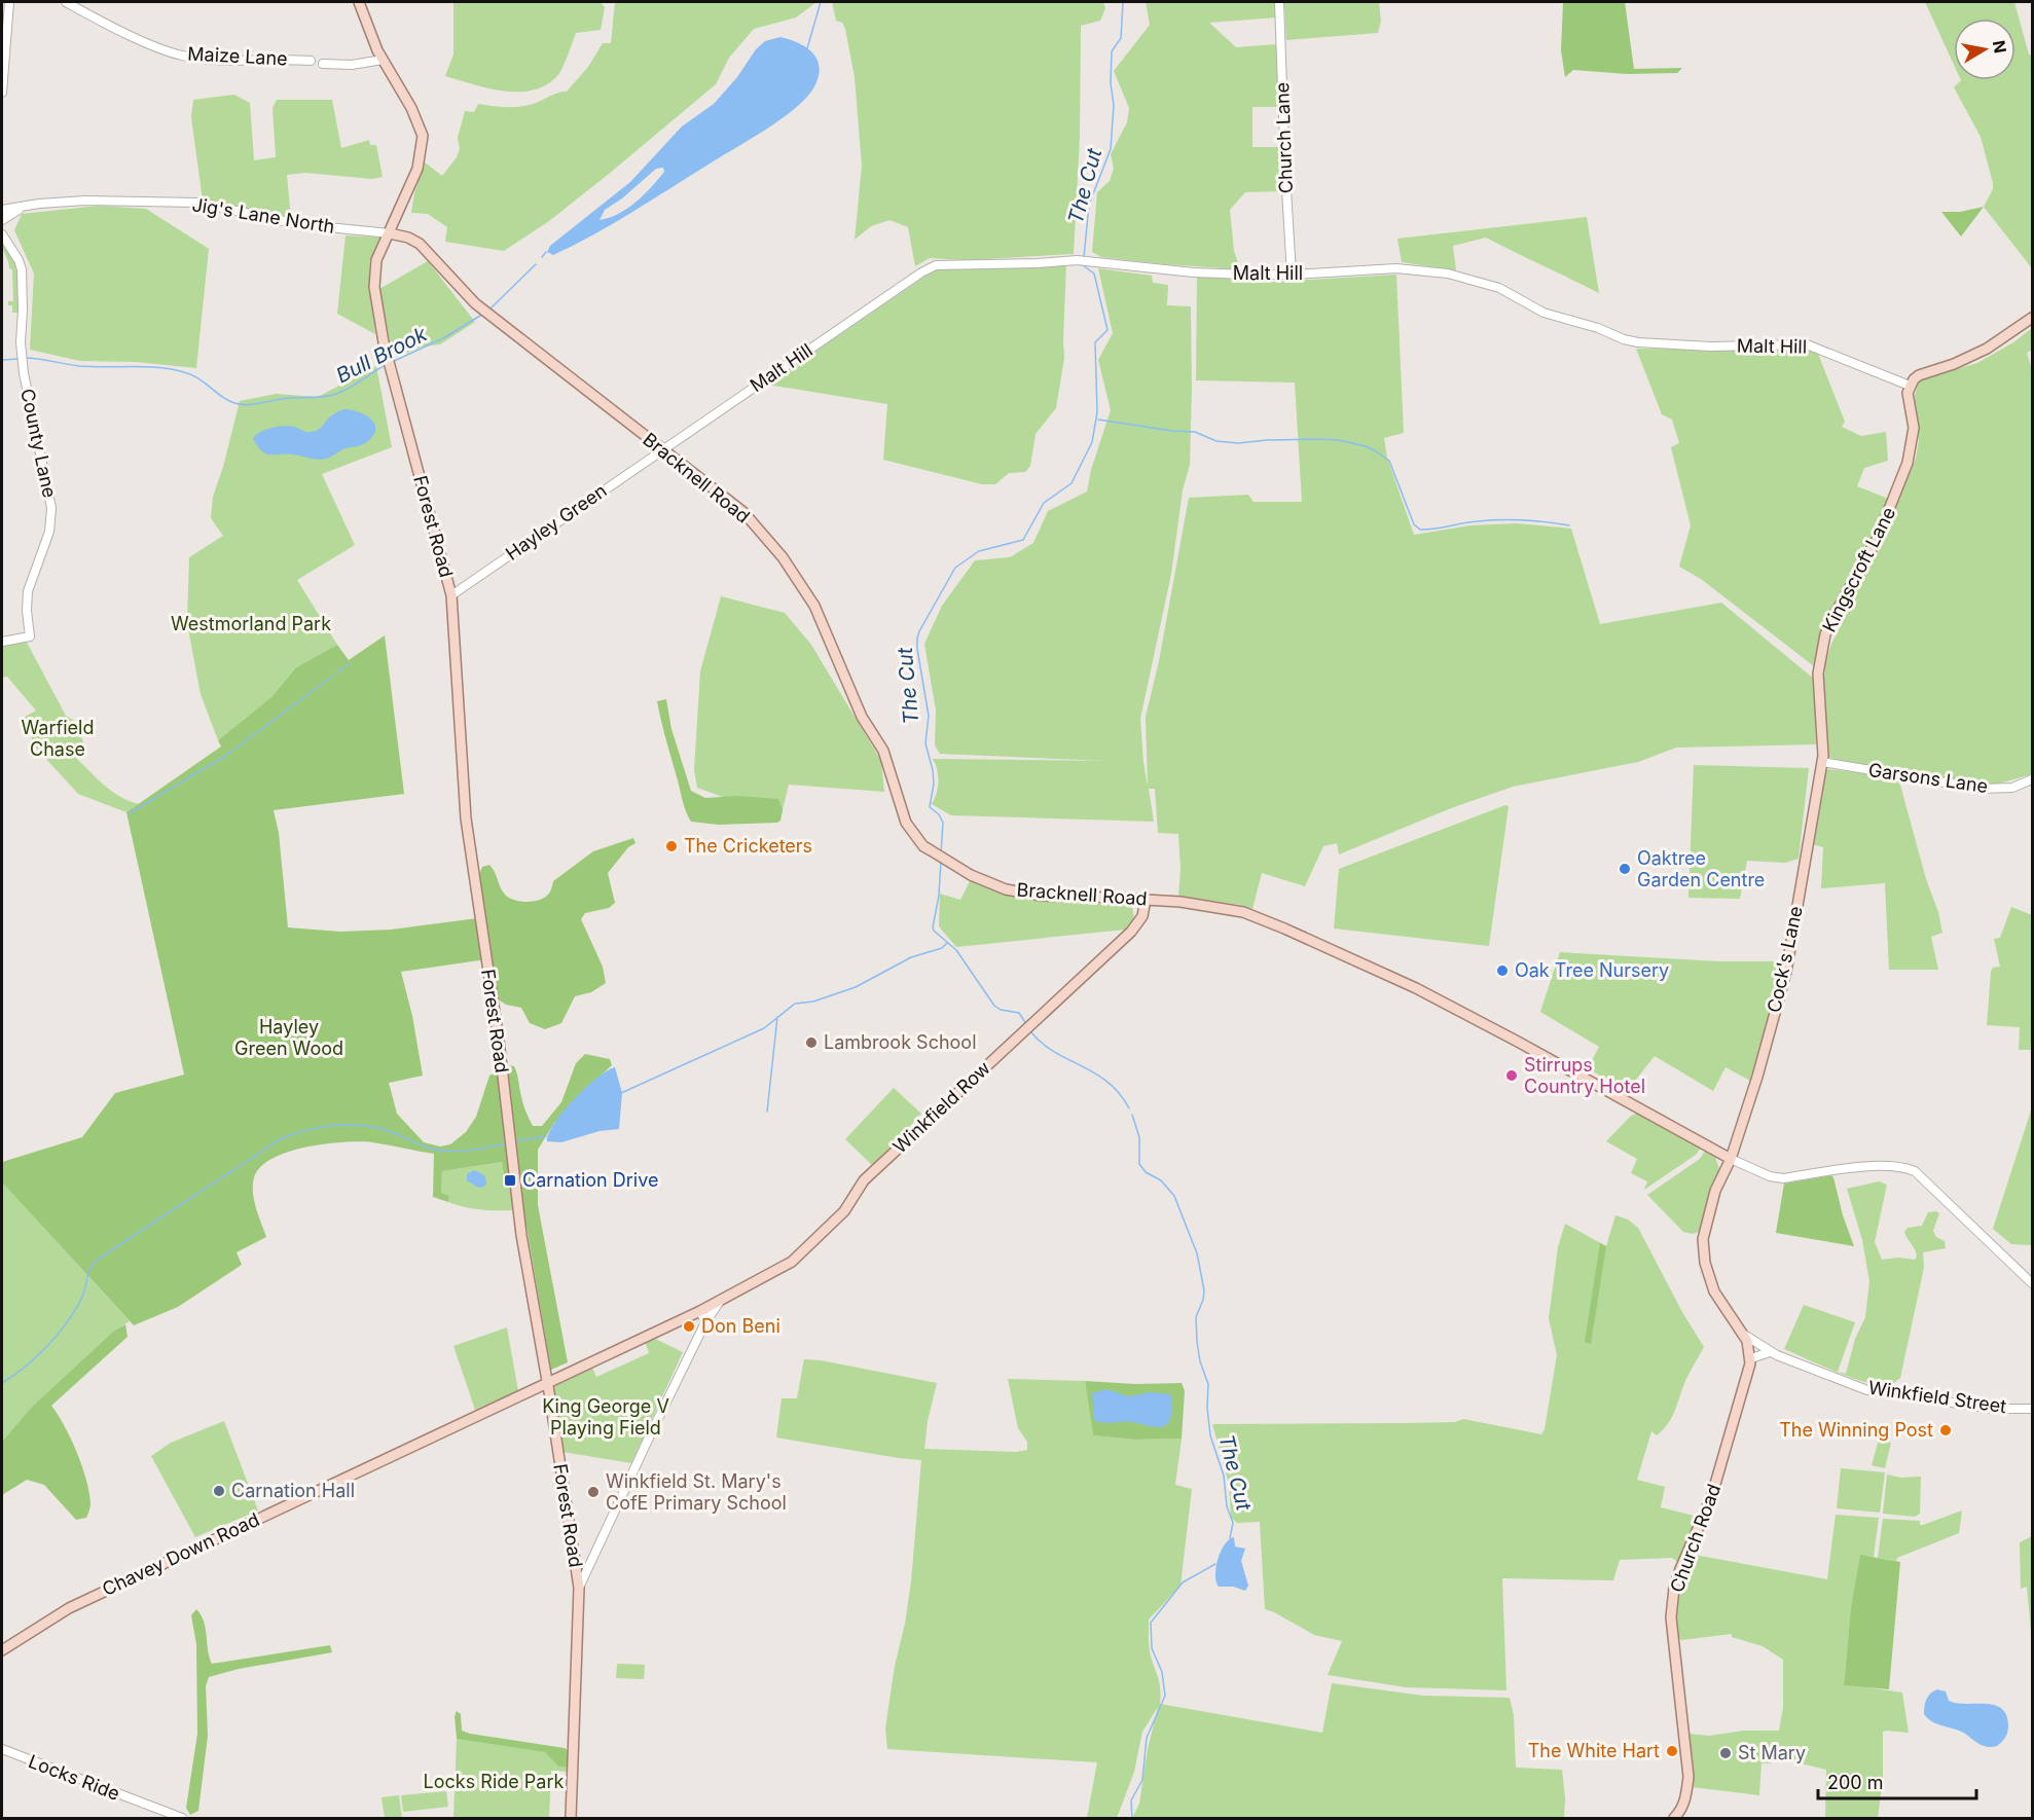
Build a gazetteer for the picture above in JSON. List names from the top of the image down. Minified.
{"streets":{"main road":["Bracknell Road","Forest Road","Kingscroft Lane","Cock's Lane","Winkfield Row","Church Road","Chavey Down Road"],"street":["Maize Lane","Church Lane","Jig's Lane North","Malt Hill","County Lane","Hayley Green","Garsons Lane","Winkfield Street","Locks Ride"]},"crossings":[["Church Lane","Malt Hill"],["Jig's Lane North","Bracknell Road"],["Jig's Lane North","Forest Road"],["Malt Hill","Bracknell Road"],["Malt Hill","Hayley Green"],["Malt Hill","Kingscroft Lane"],["Bracknell Road","Hayley Green"],["Bracknell Road","Forest Road"],["Bracknell Road","Cock's Lane"],["Bracknell Road","Winkfield Row"],["Hayley Green","Forest Road"],["Forest Road","Chavey Down Road"],["Kingscroft Lane","Garsons Lane"],["Kingscroft Lane","Cock's Lane"],["Garsons Lane","Cock's Lane"],["Cock's Lane","Winkfield Street"],["Cock's Lane","Church Road"],["Winkfield Row","Chavey Down Road"],["Winkfield Street","Church Road"]],"water":["The Cut","Bull Brook"],"parks":["Westmorland Park","Warfield Chase","Hayley Green Wood","King George V Playing Field","Locks Ride Park"],"places":{"other":["The Cricketers","Oaktree Garden Centre","Oak Tree Nursery","Lambrook School","Stirrups Country Hotel","Don Beni","The Winning Post","Carnation Hall","Winkfield St. Mary's CofE Primary School","The White Hart","St Mary"],"transit":["Carnation Drive"]},"scale_bar":"200 m","north":"right"}
